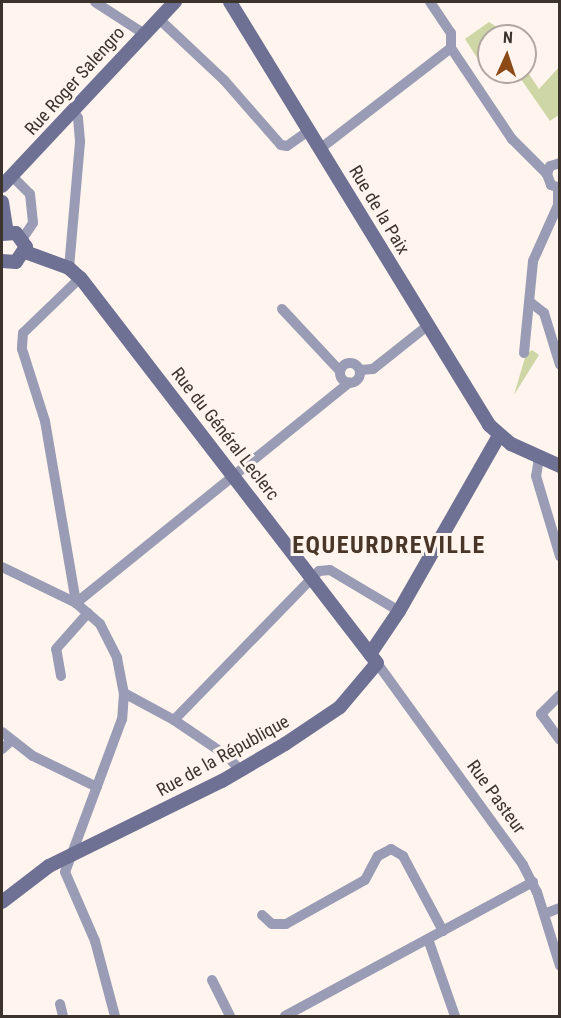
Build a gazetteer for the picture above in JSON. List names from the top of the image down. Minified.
{"streets":{"street":["Rue Roger Salengro","Rue de la Paix","Rue du Général Leclerc","Rue de la République","Rue Pasteur"]},"crossings":[["Rue de la Paix","Rue de la République"],["Rue du Général Leclerc","Rue de la République"],["Rue du Général Leclerc","Rue Pasteur"],["Rue de la République","Rue Pasteur"]],"districts":["EQUEURDREVILLE"],"north":"top"}
